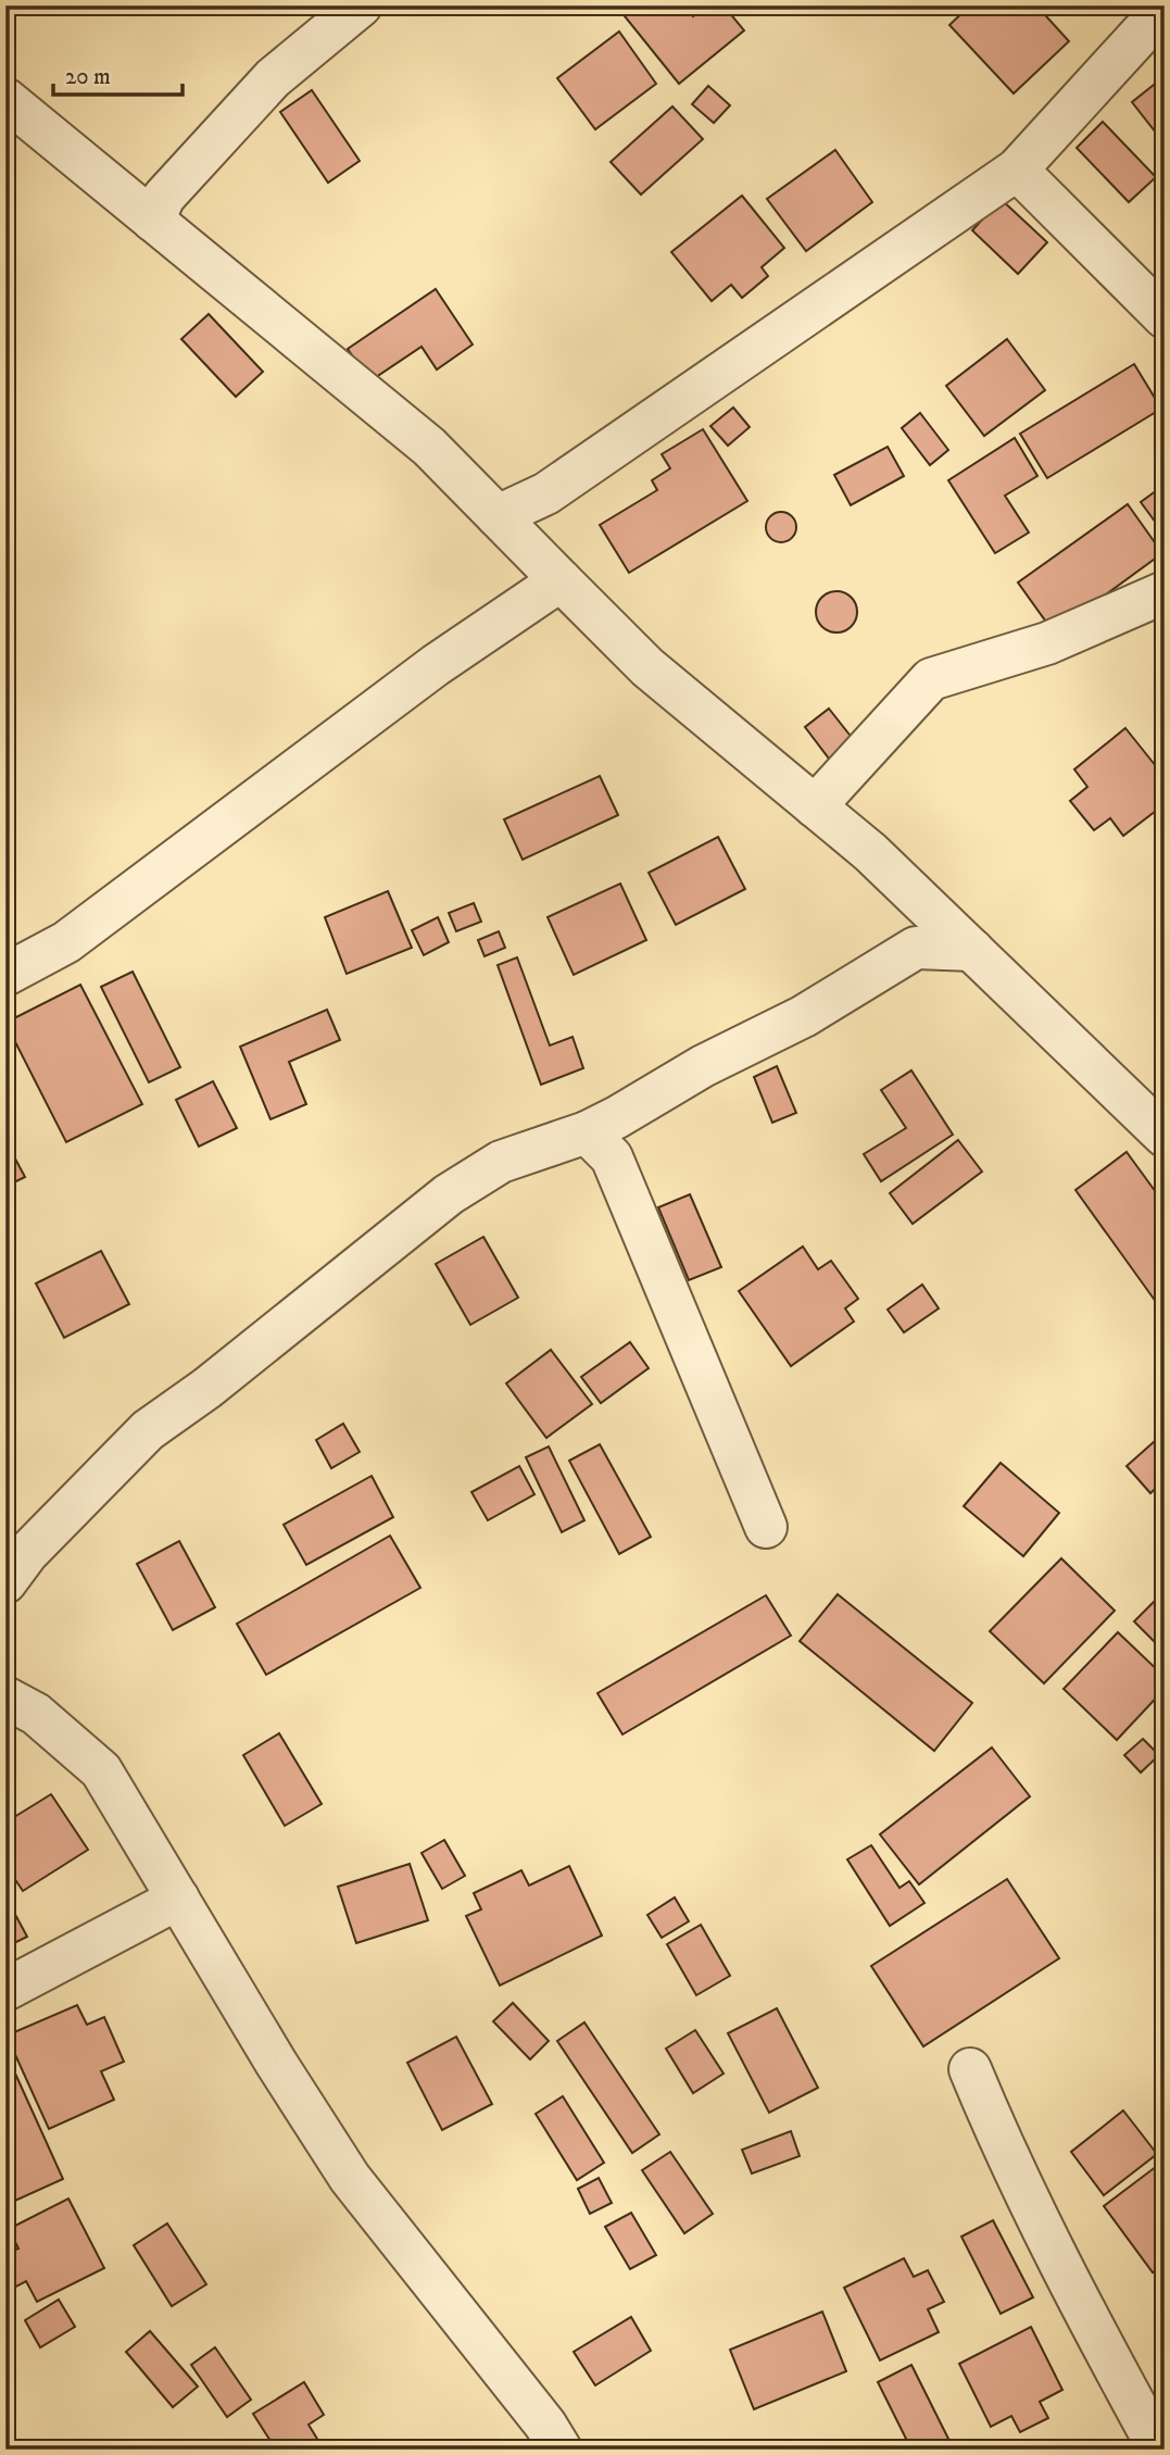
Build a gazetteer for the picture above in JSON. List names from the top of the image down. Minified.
{"scale_bar":"20 m"}
